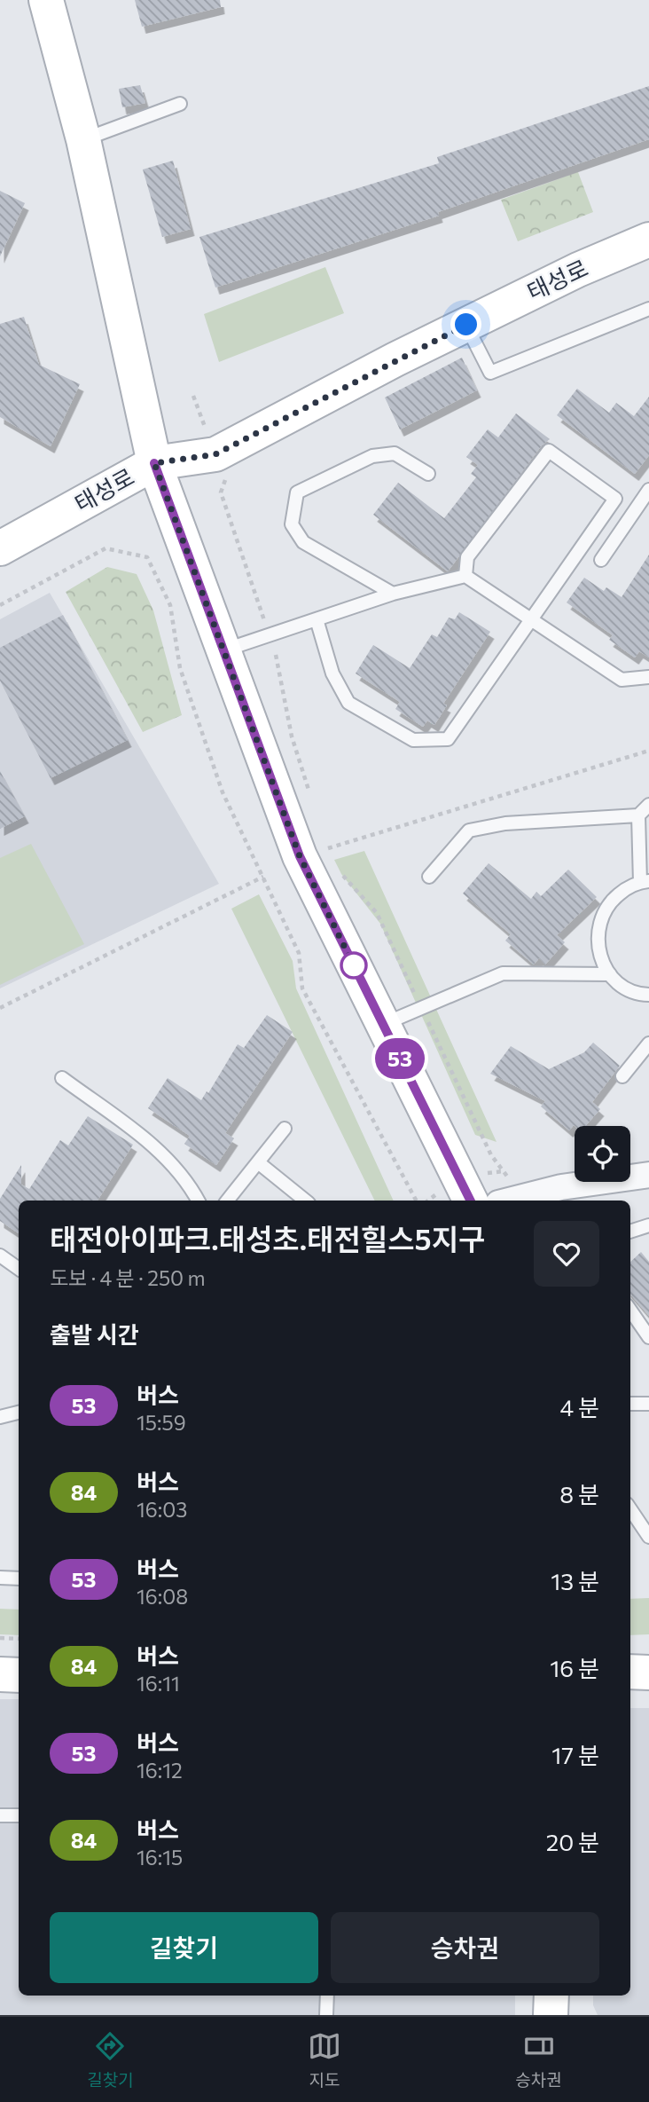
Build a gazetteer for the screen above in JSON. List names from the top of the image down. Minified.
{"streets":{"street":["태성로"]},"lines":["bus line 53"],"page":{"on_map":"53","heading":[["태전아이파크.태성초.태전힐스5지구","도보 · 4 분 · 250 m"],"출발 시간"],"list":[{"mark":"53","name":"버스","note":"15:59","value":"4 분"},{"mark":"84","name":"버스","note":"16:03","value":"8 분"},{"mark":"53","name":"버스","note":"16:08","value":"13 분"},{"mark":"84","name":"버스","note":"16:11","value":"16 분"},{"mark":"53","name":"버스","note":"16:12","value":"17 분"},{"mark":"84","name":"버스","note":"16:15","value":"20 분"}],"buttons":["길찾기","승차권"],"tabs":["길찾기","지도","승차권"]}}
